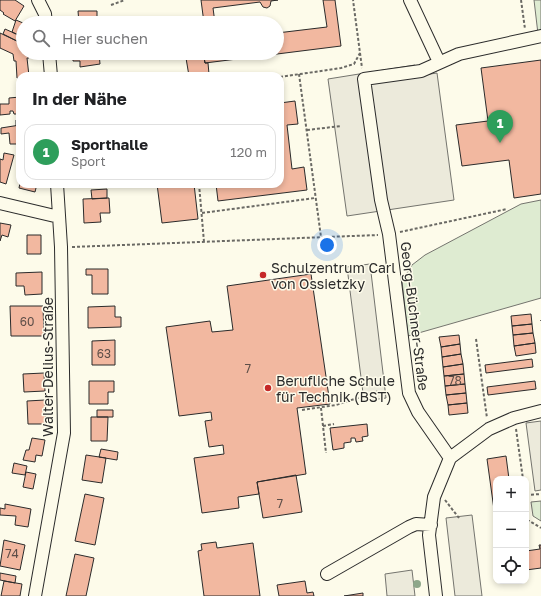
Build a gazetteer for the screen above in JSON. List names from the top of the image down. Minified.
{"streets":{"street":["Georg-Büchner-Straße","Walter-Delius-Straße"]},"places":["Schulzentrum Carl von Ossietzky","Berufliche Schule für Technik (BST)"],"house_numbers":["60","63","7","78","7","74"],"page":{"search":"Hier suchen","heading":"In der Nähe","pins":"1","list":[{"mark":"1","name":"Sporthalle","note":"Sport","value":"120 m"}],"map_buttons":["+","−"]}}
